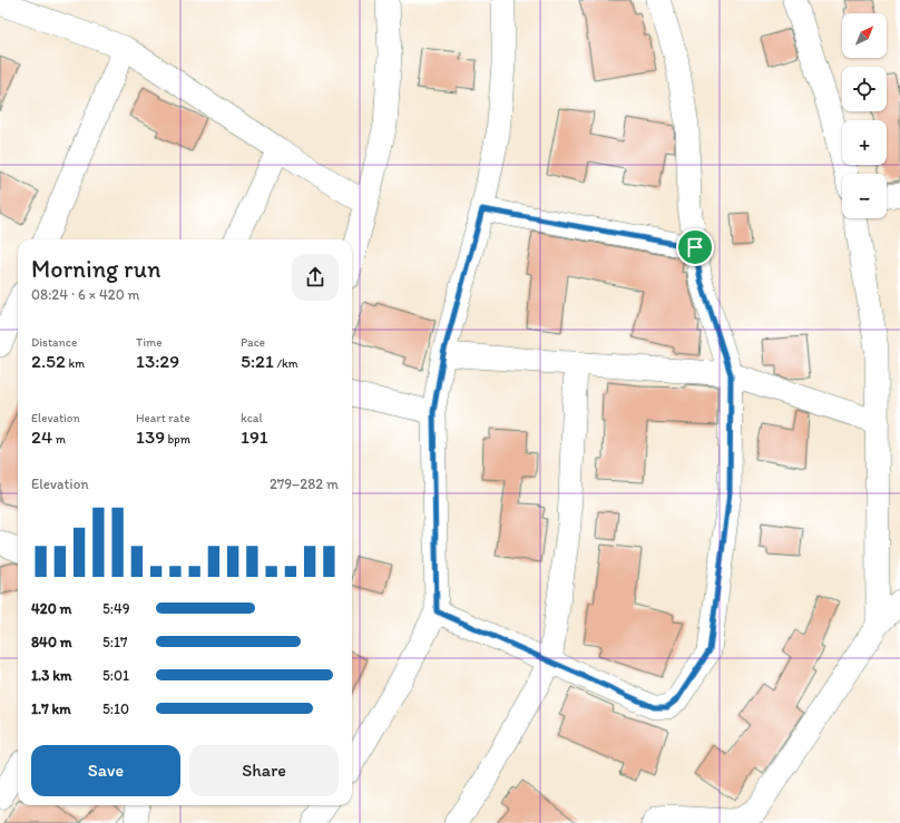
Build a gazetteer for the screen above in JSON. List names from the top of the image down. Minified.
{"north":"top right","page":{"map_buttons":["+","−"],"heading":["Morning run","08:24 · 6 × 420 m"],"stats":[["Distance","2.52 km"],["Time","13:29"],["Pace","5:21 /km"],["Elevation","24 m"],["Heart rate","139 bpm"],["kcal","191"]],"chart":["Elevation","279–282 m"],"list":[{"name":"420 m","note":"5:49"},{"name":"840 m","note":"5:17"},{"name":"1.3 km","note":"5:01"},{"name":"1.7 km","note":"5:10"}],"buttons":["Save","Share"]}}
